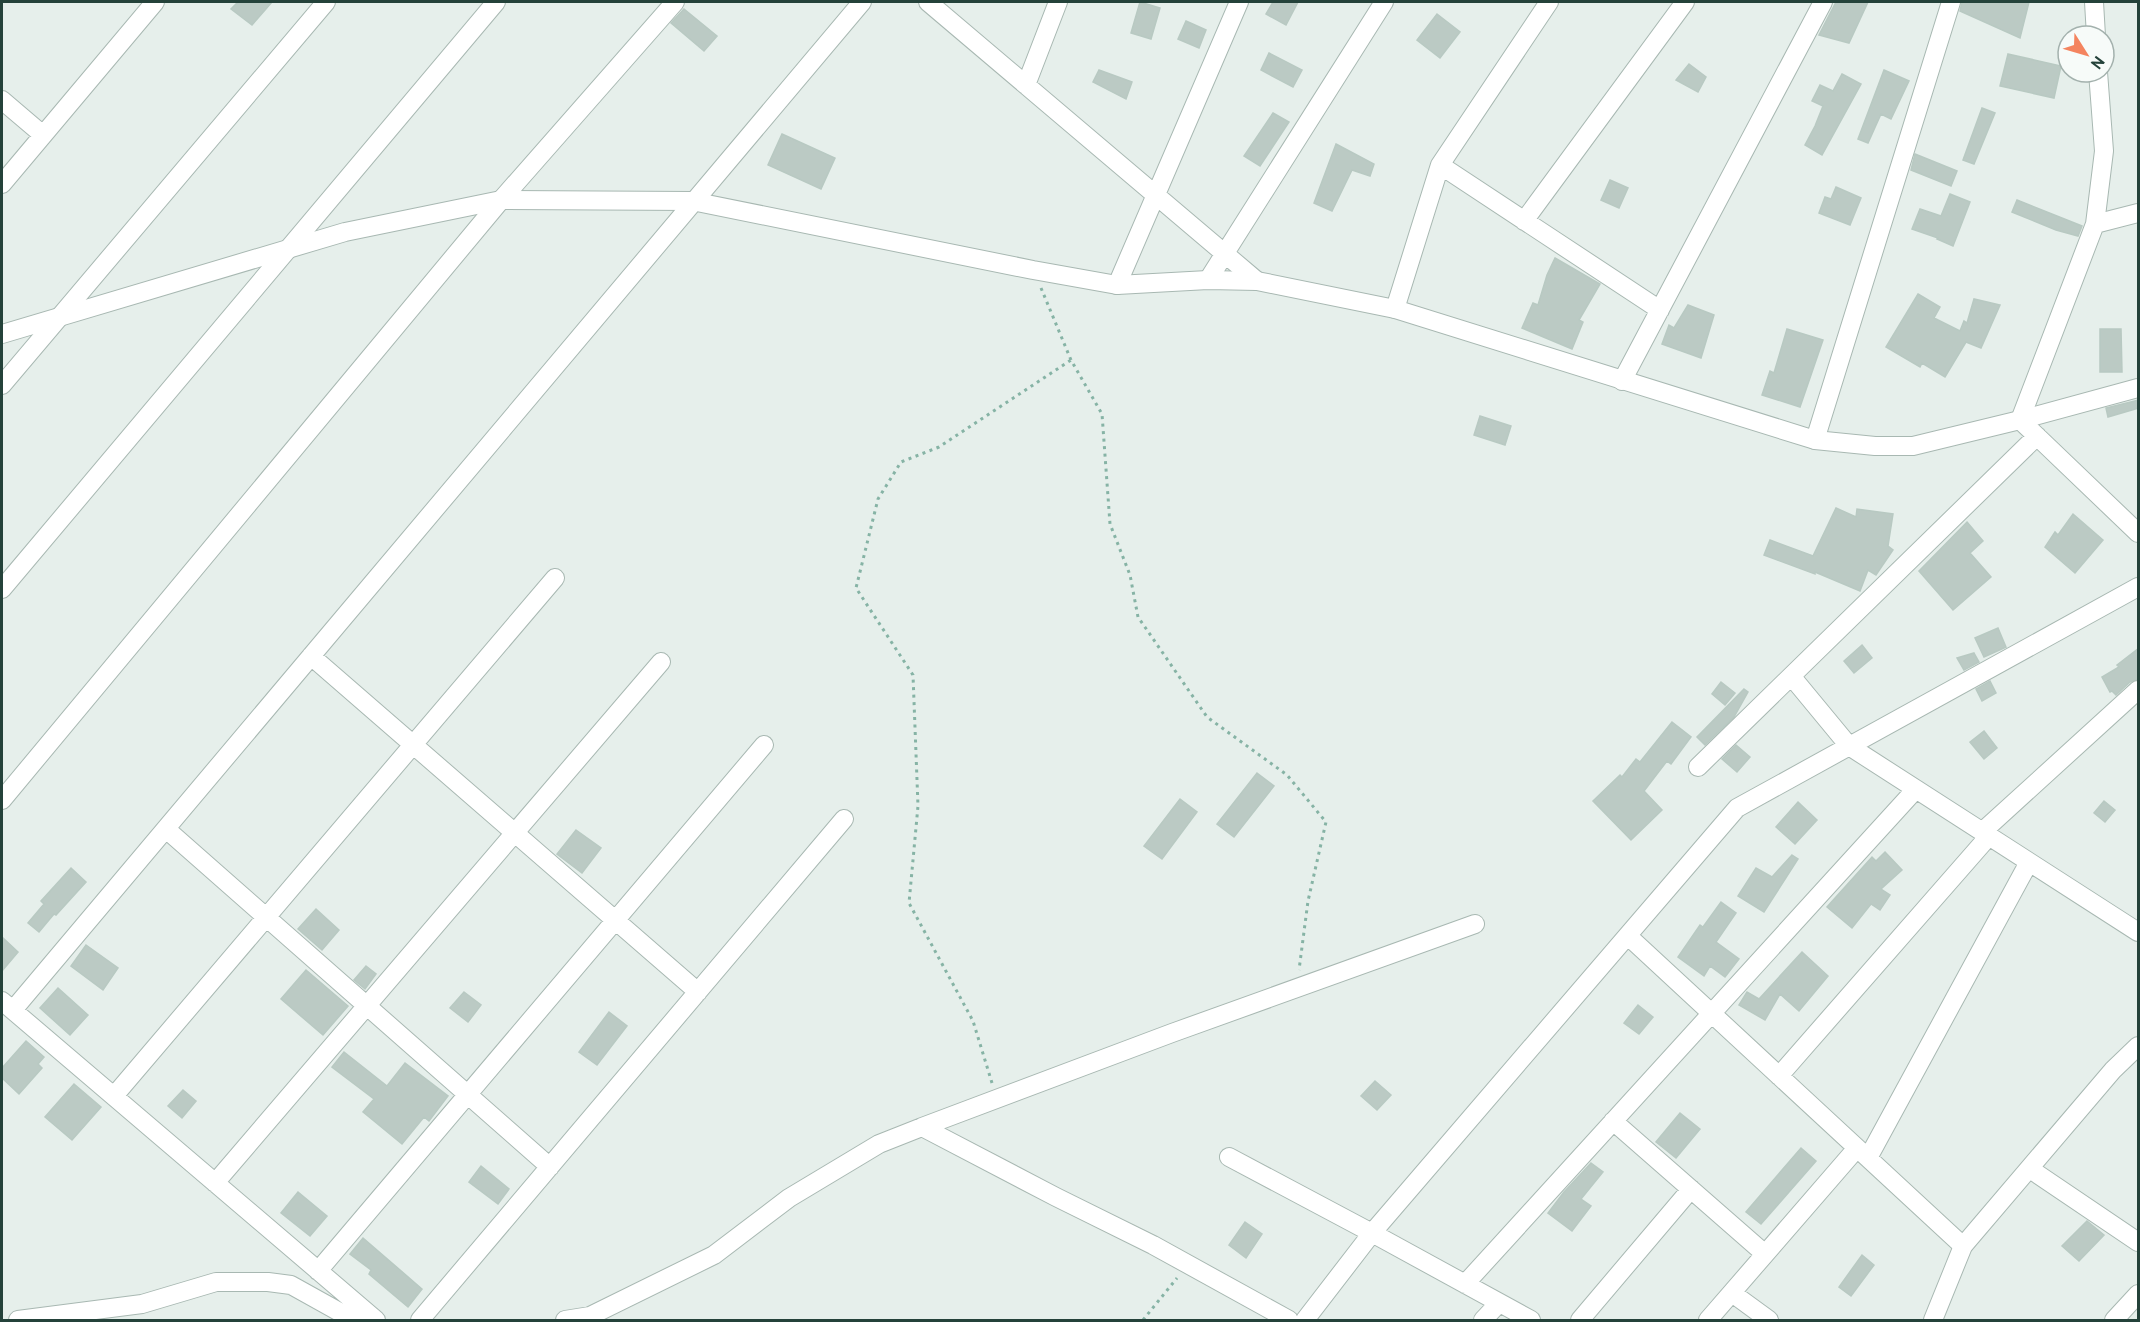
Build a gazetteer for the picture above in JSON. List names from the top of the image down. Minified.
{"north":"bottom right"}
